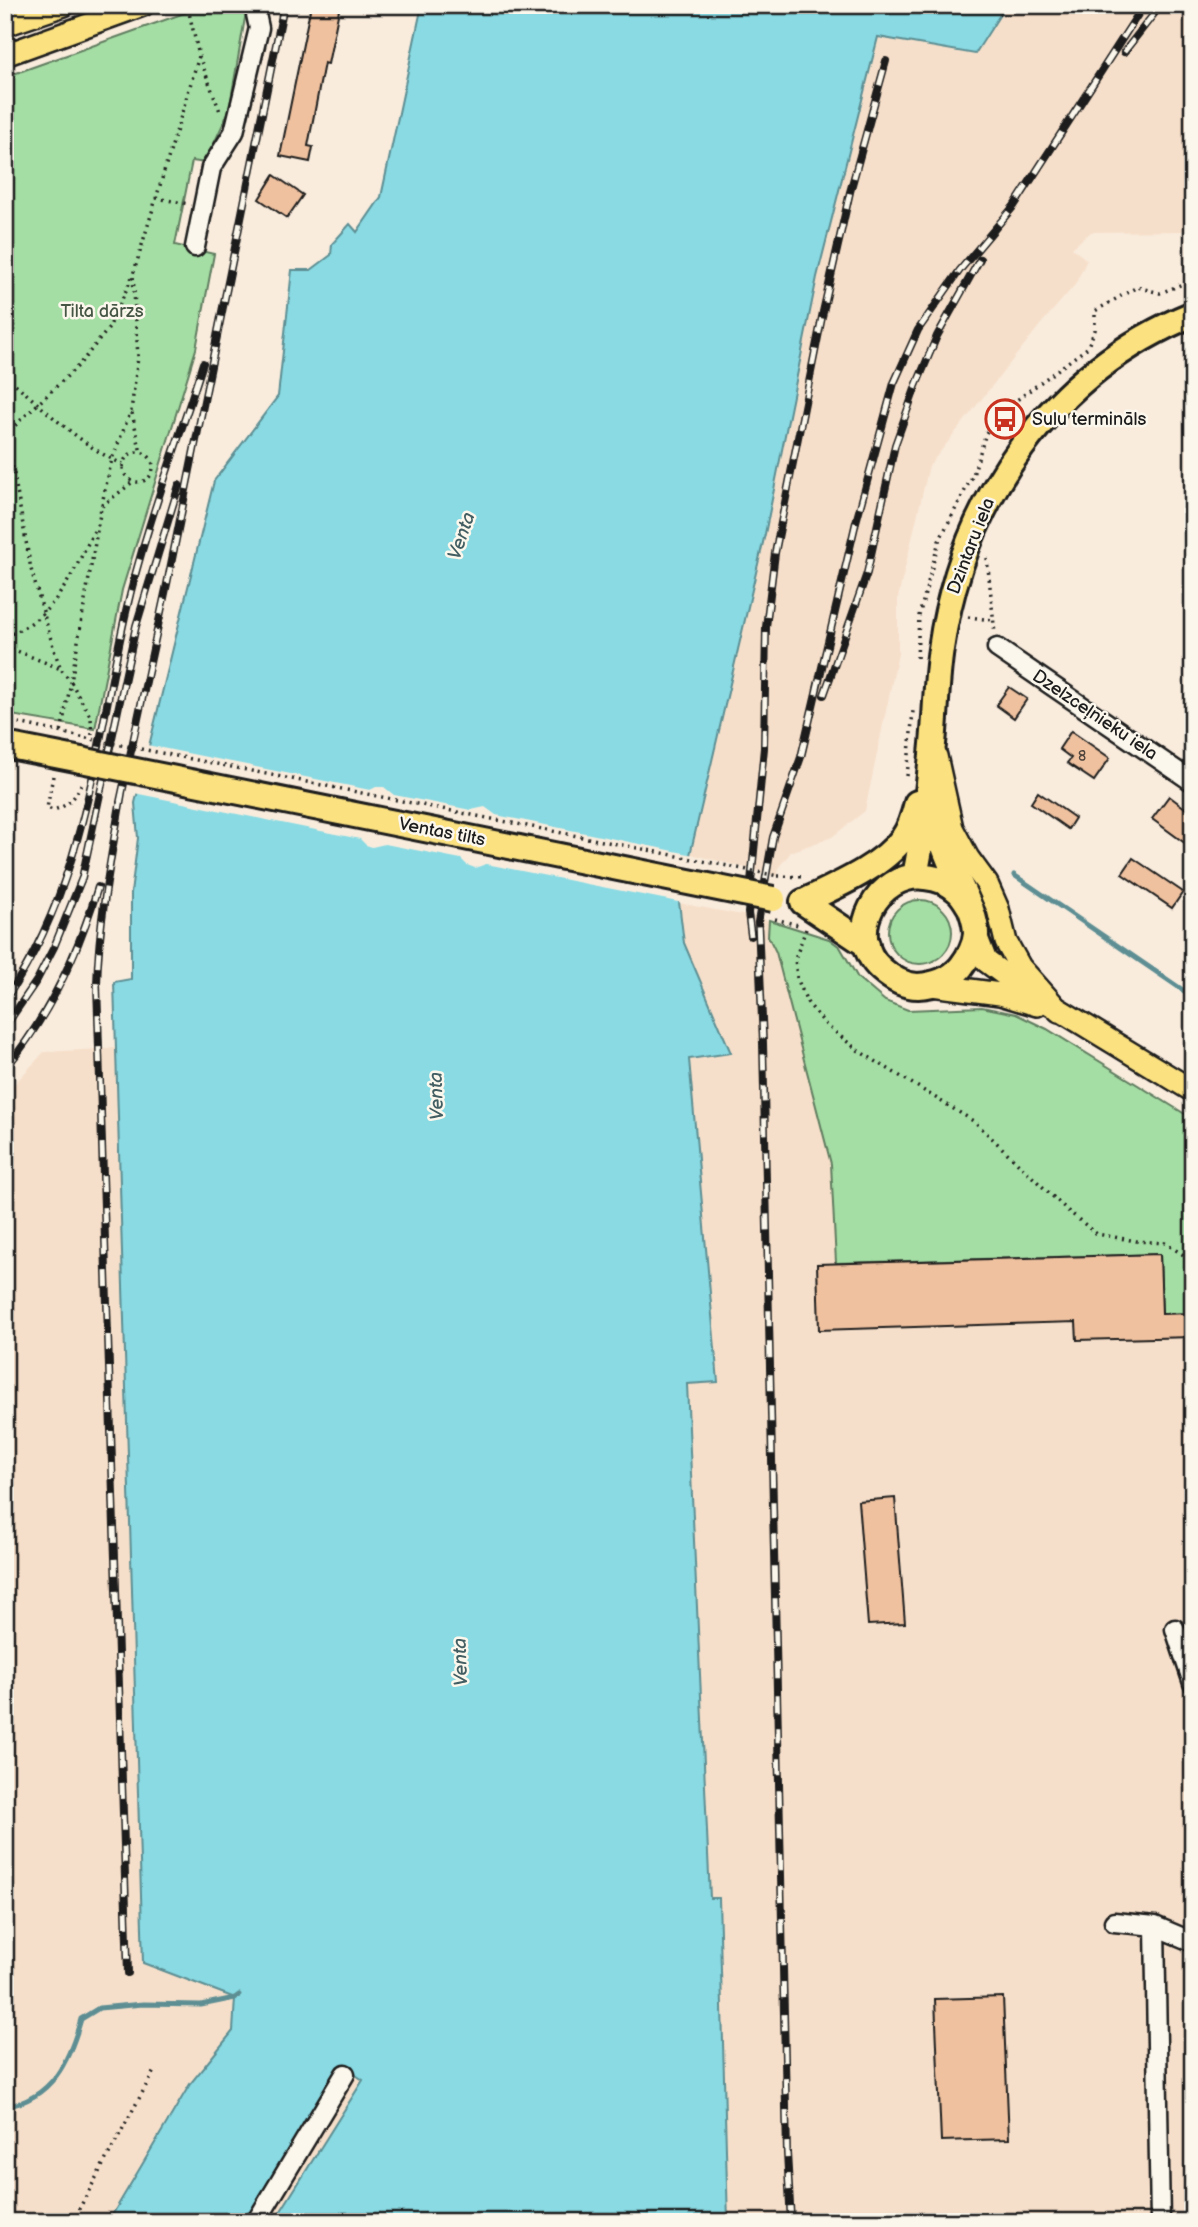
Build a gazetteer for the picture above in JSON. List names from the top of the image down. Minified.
{"streets":{"highway":["Dzintaru iela","Ventas tilts"],"street":["Dzelzceļnieku iela"]},"water":["Venta"],"parks":["Tilta dārzs"],"places":{"bus stop":["Sulu termināls"]},"house_numbers":["8"]}
